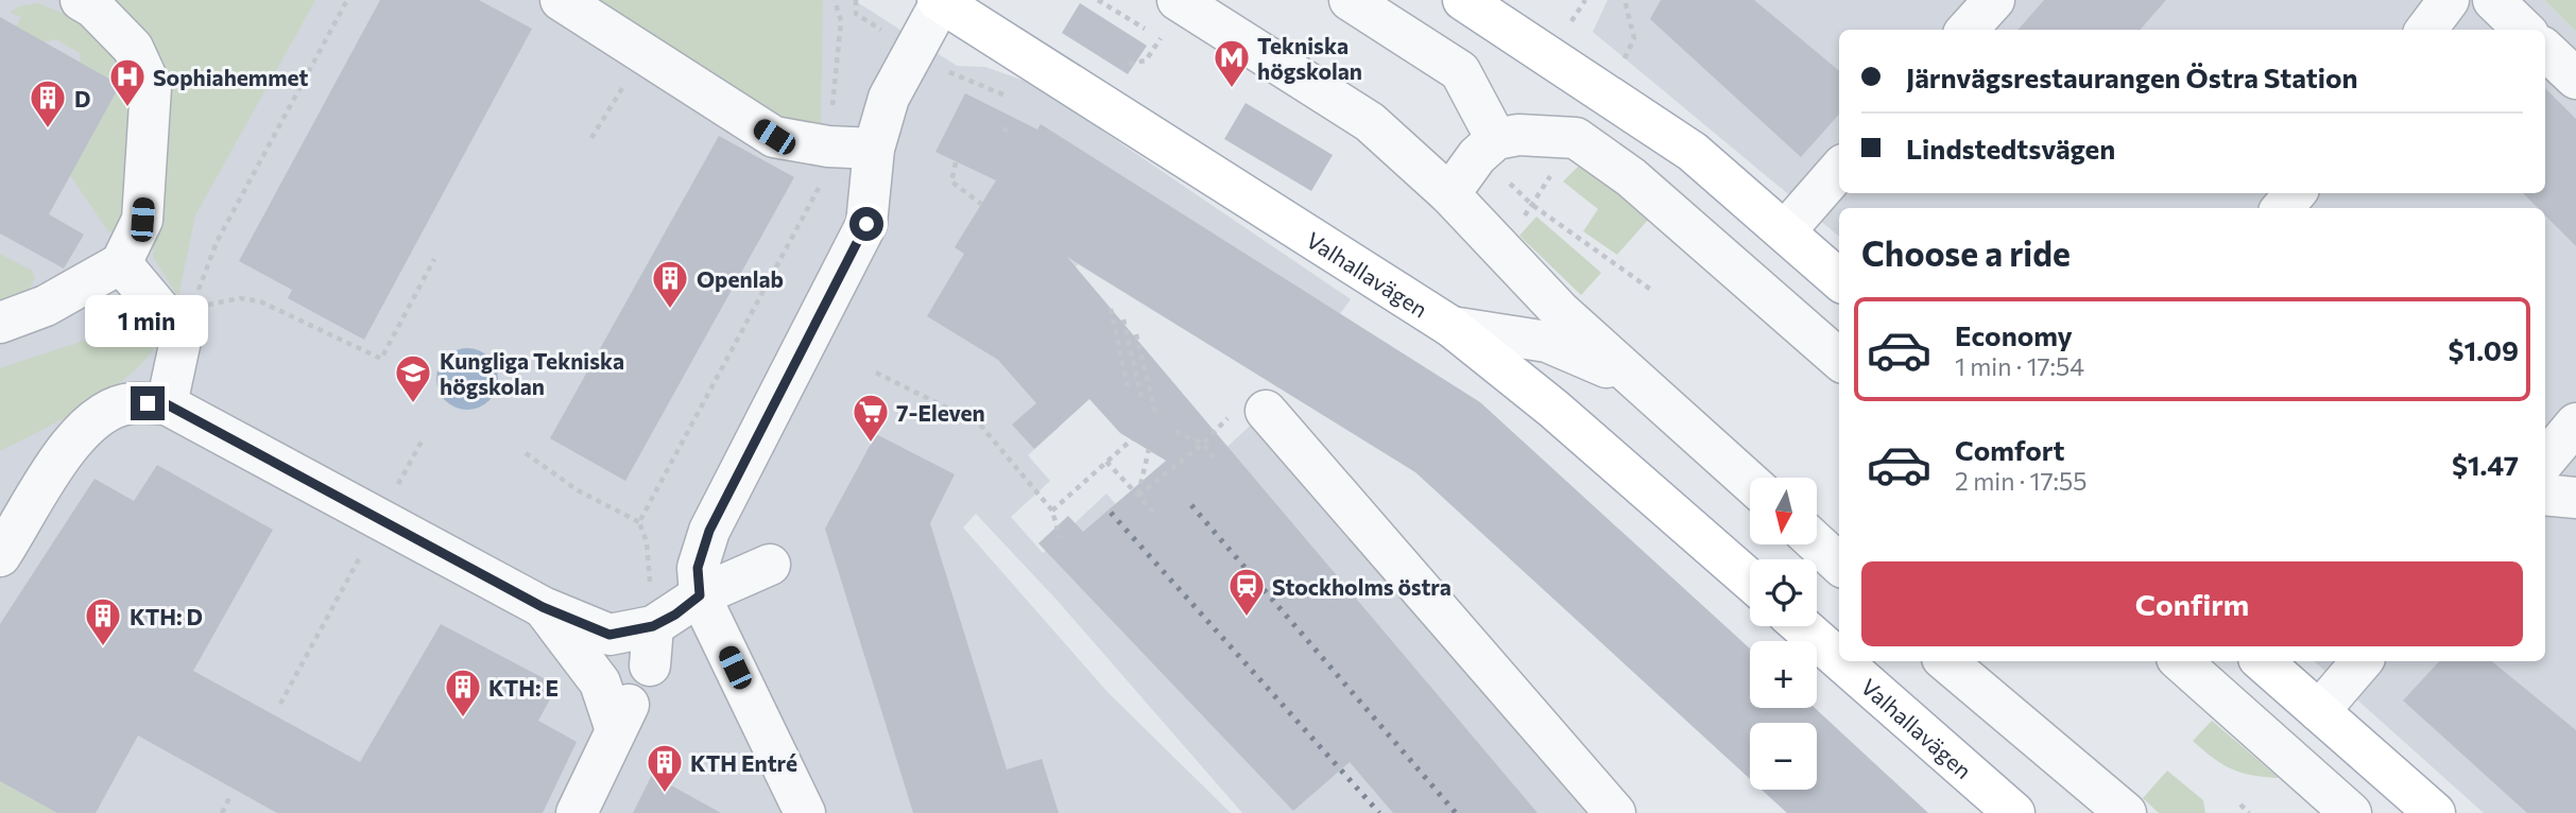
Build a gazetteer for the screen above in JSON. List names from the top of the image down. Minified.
{"streets":{"main road":["Valhallavägen"]},"places":{"metro station":["Tekniska högskolan"],"hospital":["Sophiahemmet"],"building":["D","Openlab","KTH: D","KTH: E","KTH Entré"],"school or university":["Kungliga Tekniska högskolan"],"supermarket":["7-Eleven"],"station":["Stockholms östra"]},"north":"bottom","page":{"banner":["Järnvägsrestaurangen Östra Station","Lindstedtsvägen"],"heading":"Choose a ride","bubble":"1 min","list":[{"name":"Economy","note":"1 min · 17:54","value":"$1.09"},{"name":"Comfort","note":"2 min · 17:55","value":"$1.47"}],"map_buttons":["+","−"],"buttons":"Confirm"}}
